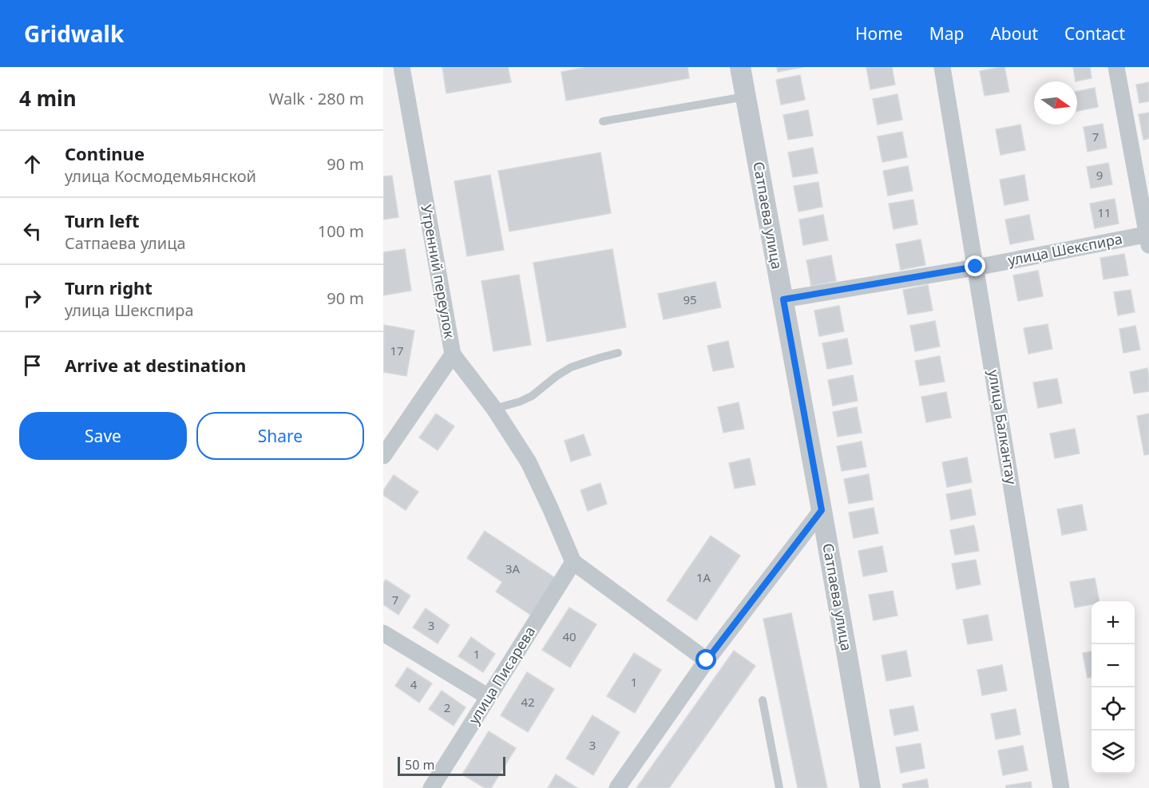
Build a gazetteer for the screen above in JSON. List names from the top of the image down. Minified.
{"streets":{"street":["Сатпаева улица","улица Шекспира","Утренний переулок","улица Балкантау","улица Писарева"]},"crossings":[["Сатпаева улица","улица Шекспира"],["улица Шекспира","улица Балкантау"]],"house_numbers":["7","9","11","95","17","3А","1А","7","3","40","1","1","4","42","2","3"],"scale_bar":"50 m","north":"right","page":{"header":"Gridwalk","nav":["Home","Map","About","Contact"],"heading":["4 min","Walk · 280 m"],"list":[["Continue","улица Космодемьянской","90 m"],["Turn left","Сатпаева улица","100 m"],["Turn right","улица Шекспира","90 m"],"Arrive at destination"],"buttons":["Save","Share"],"map_buttons":["+","−"],"scale":"50 m"}}
